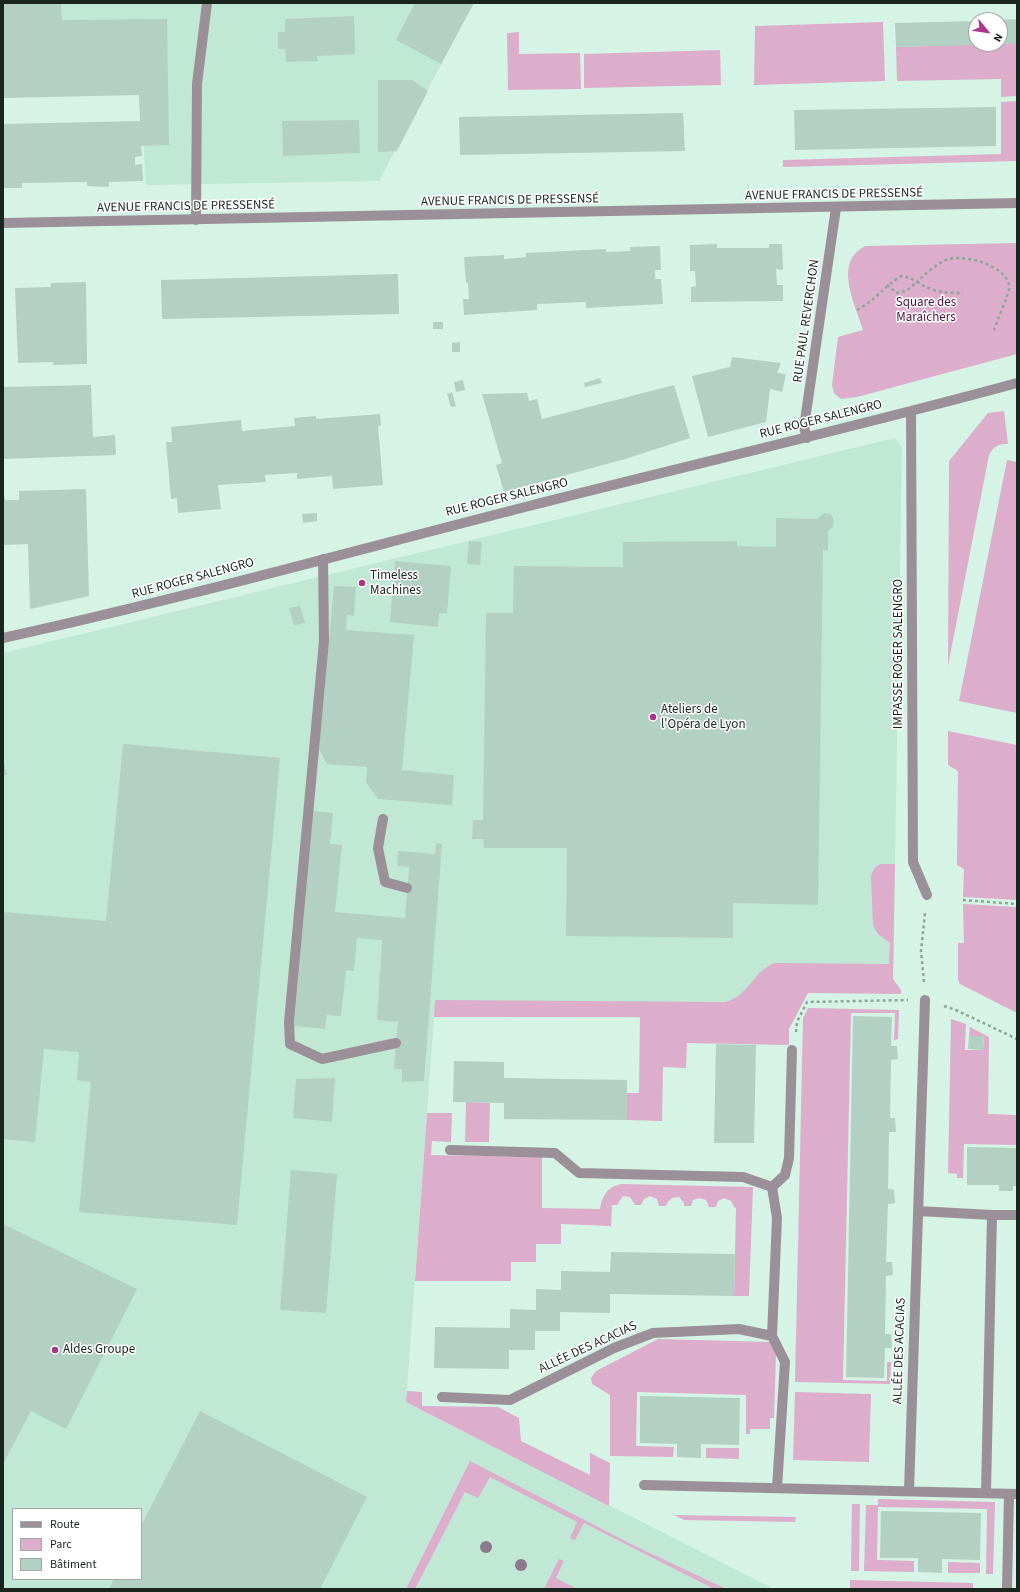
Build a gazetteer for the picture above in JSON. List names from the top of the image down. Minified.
{"streets":{"street":["AVENUE FRANCIS DE PRESSENSÉ","RUE PAUL REVERCHON","RUE ROGER SALENGRO","IMPASSE ROGER SALENGRO","ALLÉE DES ACACIAS"]},"crossings":[["AVENUE FRANCIS DE PRESSENSÉ","RUE PAUL REVERCHON"],["RUE PAUL REVERCHON","RUE ROGER SALENGRO"],["RUE ROGER SALENGRO","IMPASSE ROGER SALENGRO"]],"parks":["Square des Maraîchers"],"places":["Timeless Machines","Ateliers de l'Opéra de Lyon","Aldes Groupe"],"legend":["Route","Parc","Bâtiment"],"north":"bottom right"}
